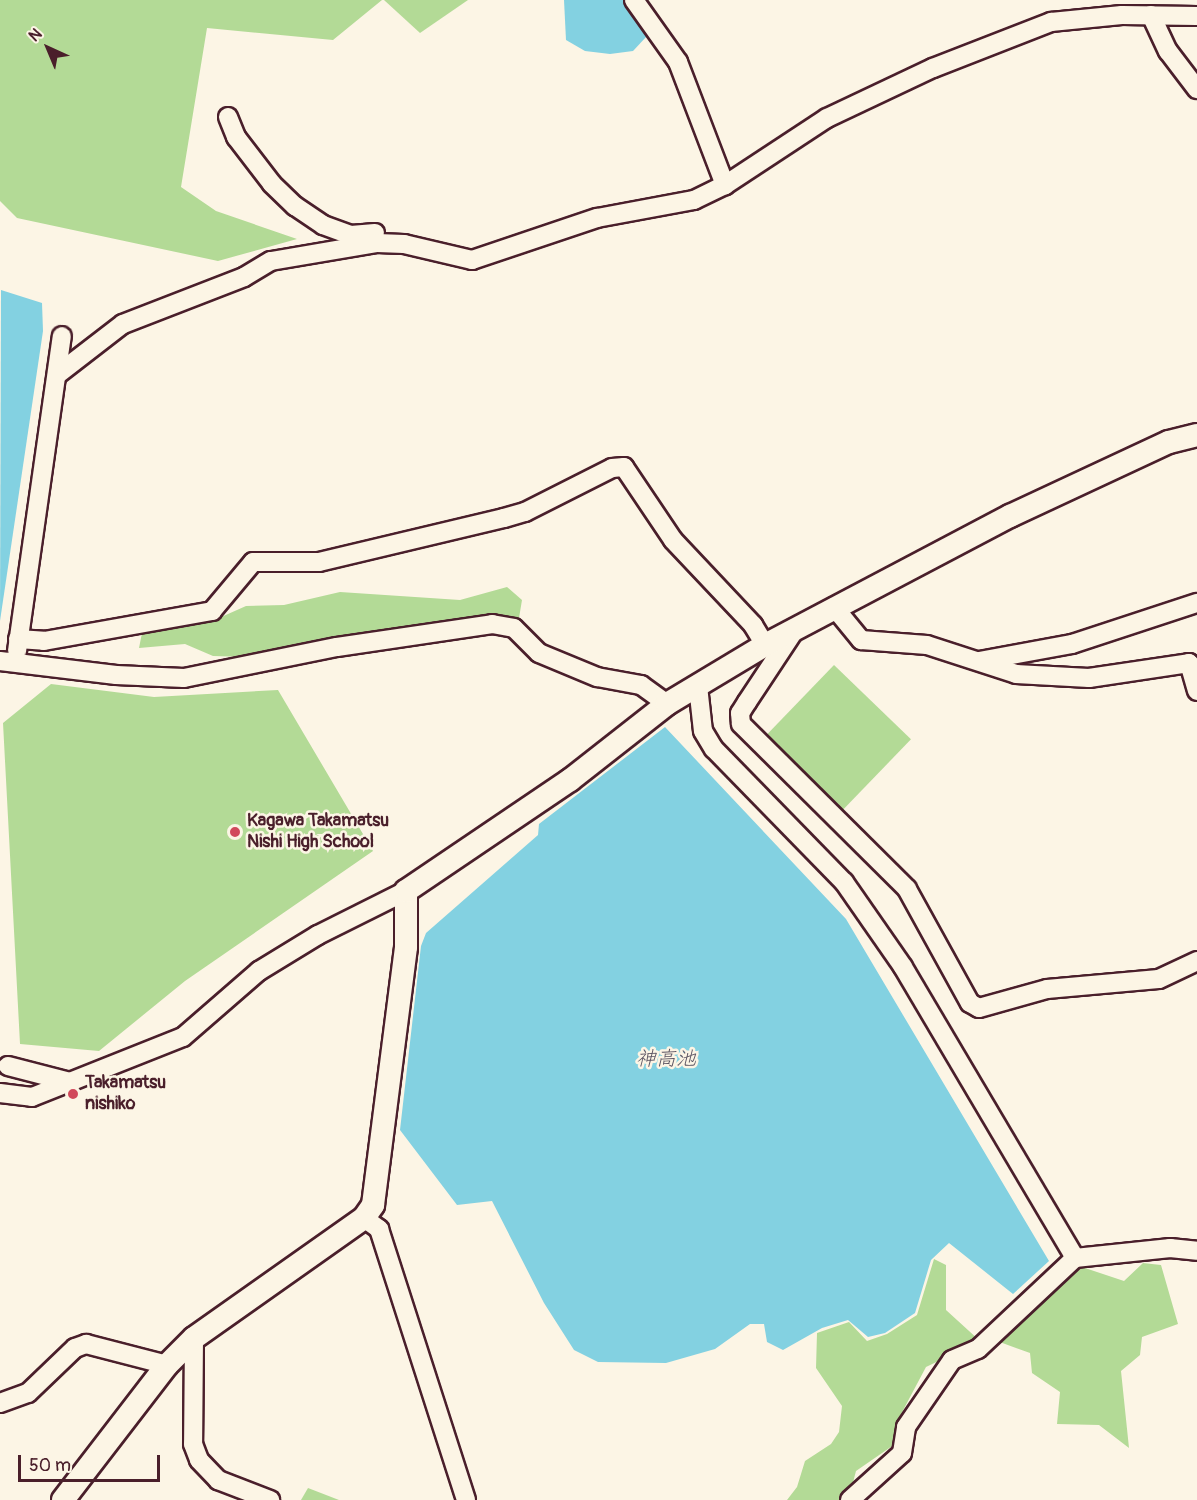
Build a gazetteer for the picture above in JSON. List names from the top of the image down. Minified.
{"water":["神高池"],"places":["Kagawa Takamatsu Nishi High School","Takamatsu nishiko"],"scale_bar":"50 m","north":"top left"}
